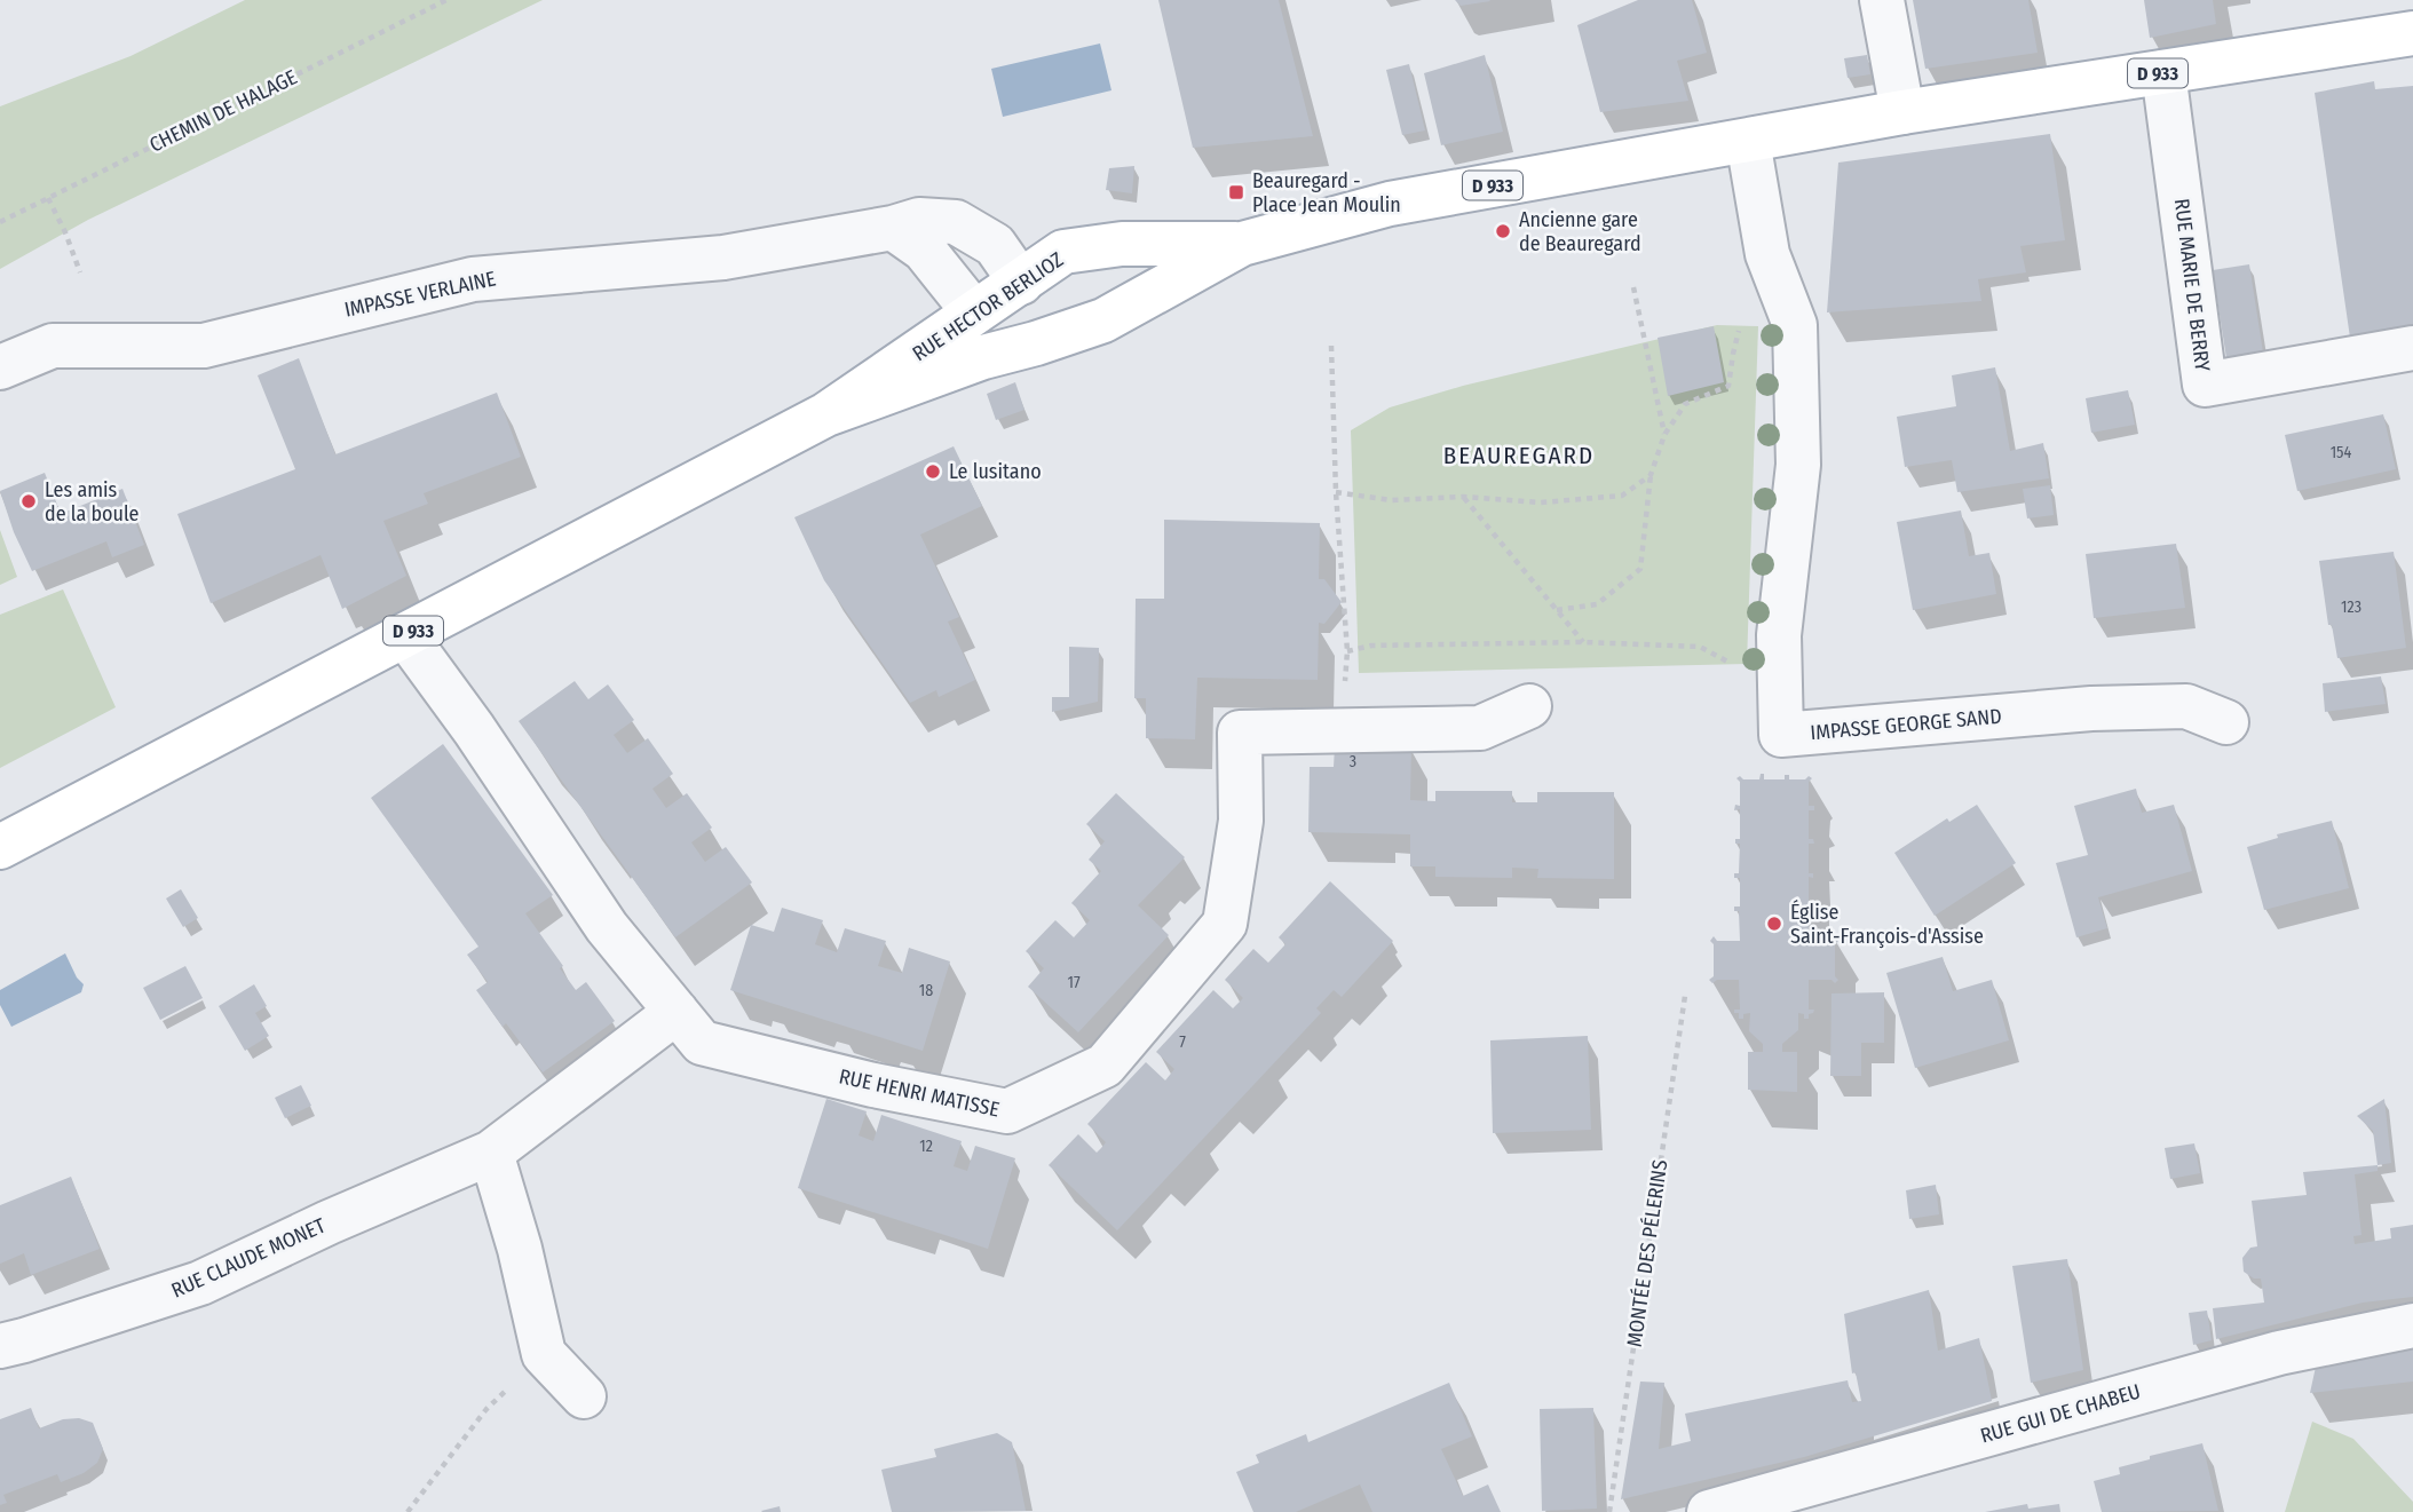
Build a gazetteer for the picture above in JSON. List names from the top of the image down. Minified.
{"streets":{"main road":["D 933","RUE HECTOR BERLIOZ"],"street":["RUE MARIE DE BERRY","IMPASSE VERLAINE","IMPASSE GEORGE SAND","RUE HENRI MATISSE","RUE CLAUDE MONET","RUE GUI DE CHABEU"],"path":["CHEMIN DE HALAGE","MONTÉE DES PÉLERINS"]},"crossings":[["D 933","RUE MARIE DE BERRY"],["D 933","RUE HECTOR BERLIOZ"],["D 933","RUE HENRI MATISSE"],["IMPASSE VERLAINE","RUE HECTOR BERLIOZ"],["RUE HENRI MATISSE","RUE CLAUDE MONET"]],"districts":["BEAUREGARD"],"places":{"transit":["Beauregard - Place Jean Moulin"],"other":["Ancienne gare de Beauregard","Le lusitano","Les amis de la boule","Église Saint-François-d'Assise"]},"house_numbers":["154","123","3","17","18","7","12"]}
